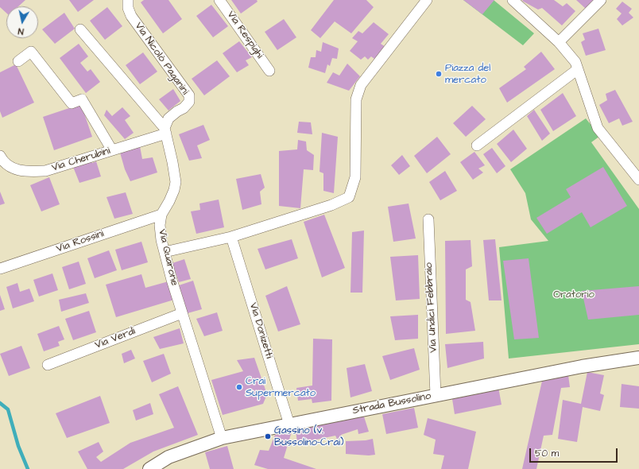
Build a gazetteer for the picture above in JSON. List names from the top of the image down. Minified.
{"streets":{"street":["Via Respighi","Via Nicolò Paganini","Via Cherubini","Via Rossini","Via Quarone","Via Undici Febbraio","Via Donizetti","Via Verdi","Strada Bussolino"]},"crossings":[["Via Nicolò Paganini","Via Cherubini"],["Via Nicolò Paganini","Via Quarone"],["Via Cherubini","Via Quarone"],["Via Rossini","Via Quarone"],["Via Quarone","Via Verdi"],["Via Quarone","Strada Bussolino"],["Via Undici Febbraio","Strada Bussolino"],["Via Donizetti","Strada Bussolino"]],"parks":["Oratorio"],"places":["Piazza del mercato","Crai Supermercato","Gassino (v. Bussolino-Crai)"],"scale_bar":"50 m","north":"bottom"}
